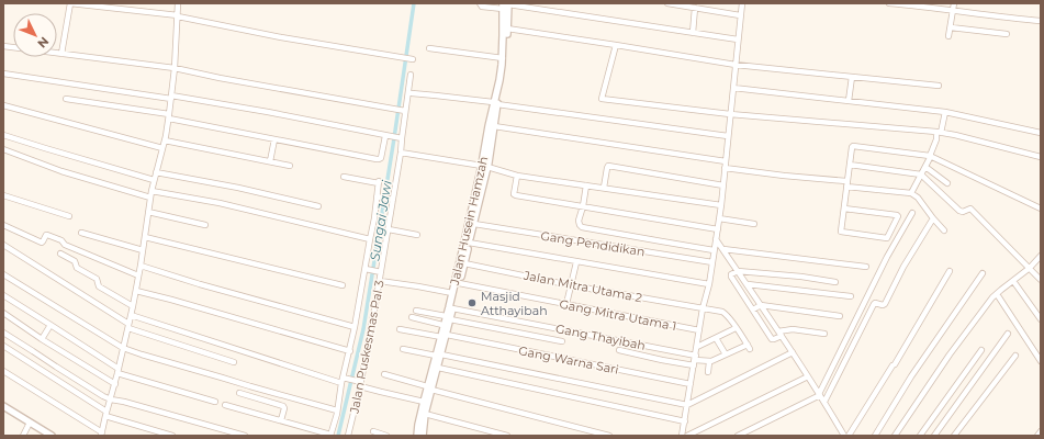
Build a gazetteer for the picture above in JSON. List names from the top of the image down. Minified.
{"streets":{"street":["Jalan Husein Hamzah","Gang Pendidikan","Jalan Mitra Utama 2","Gang Mitra Utama 1","Gang Thayibah","Jalan Puskesmas Pal 3","Gang Warna Sari"]},"crossings":[["Jalan Husein Hamzah","Gang Pendidikan"],["Jalan Husein Hamzah","Jalan Mitra Utama 2"],["Jalan Husein Hamzah","Gang Mitra Utama 1"],["Jalan Husein Hamzah","Gang Thayibah"],["Jalan Husein Hamzah","Gang Warna Sari"]],"water":["Sungai Jawi"],"places":["Masjid Atthayibah"],"north":"bottom right"}
